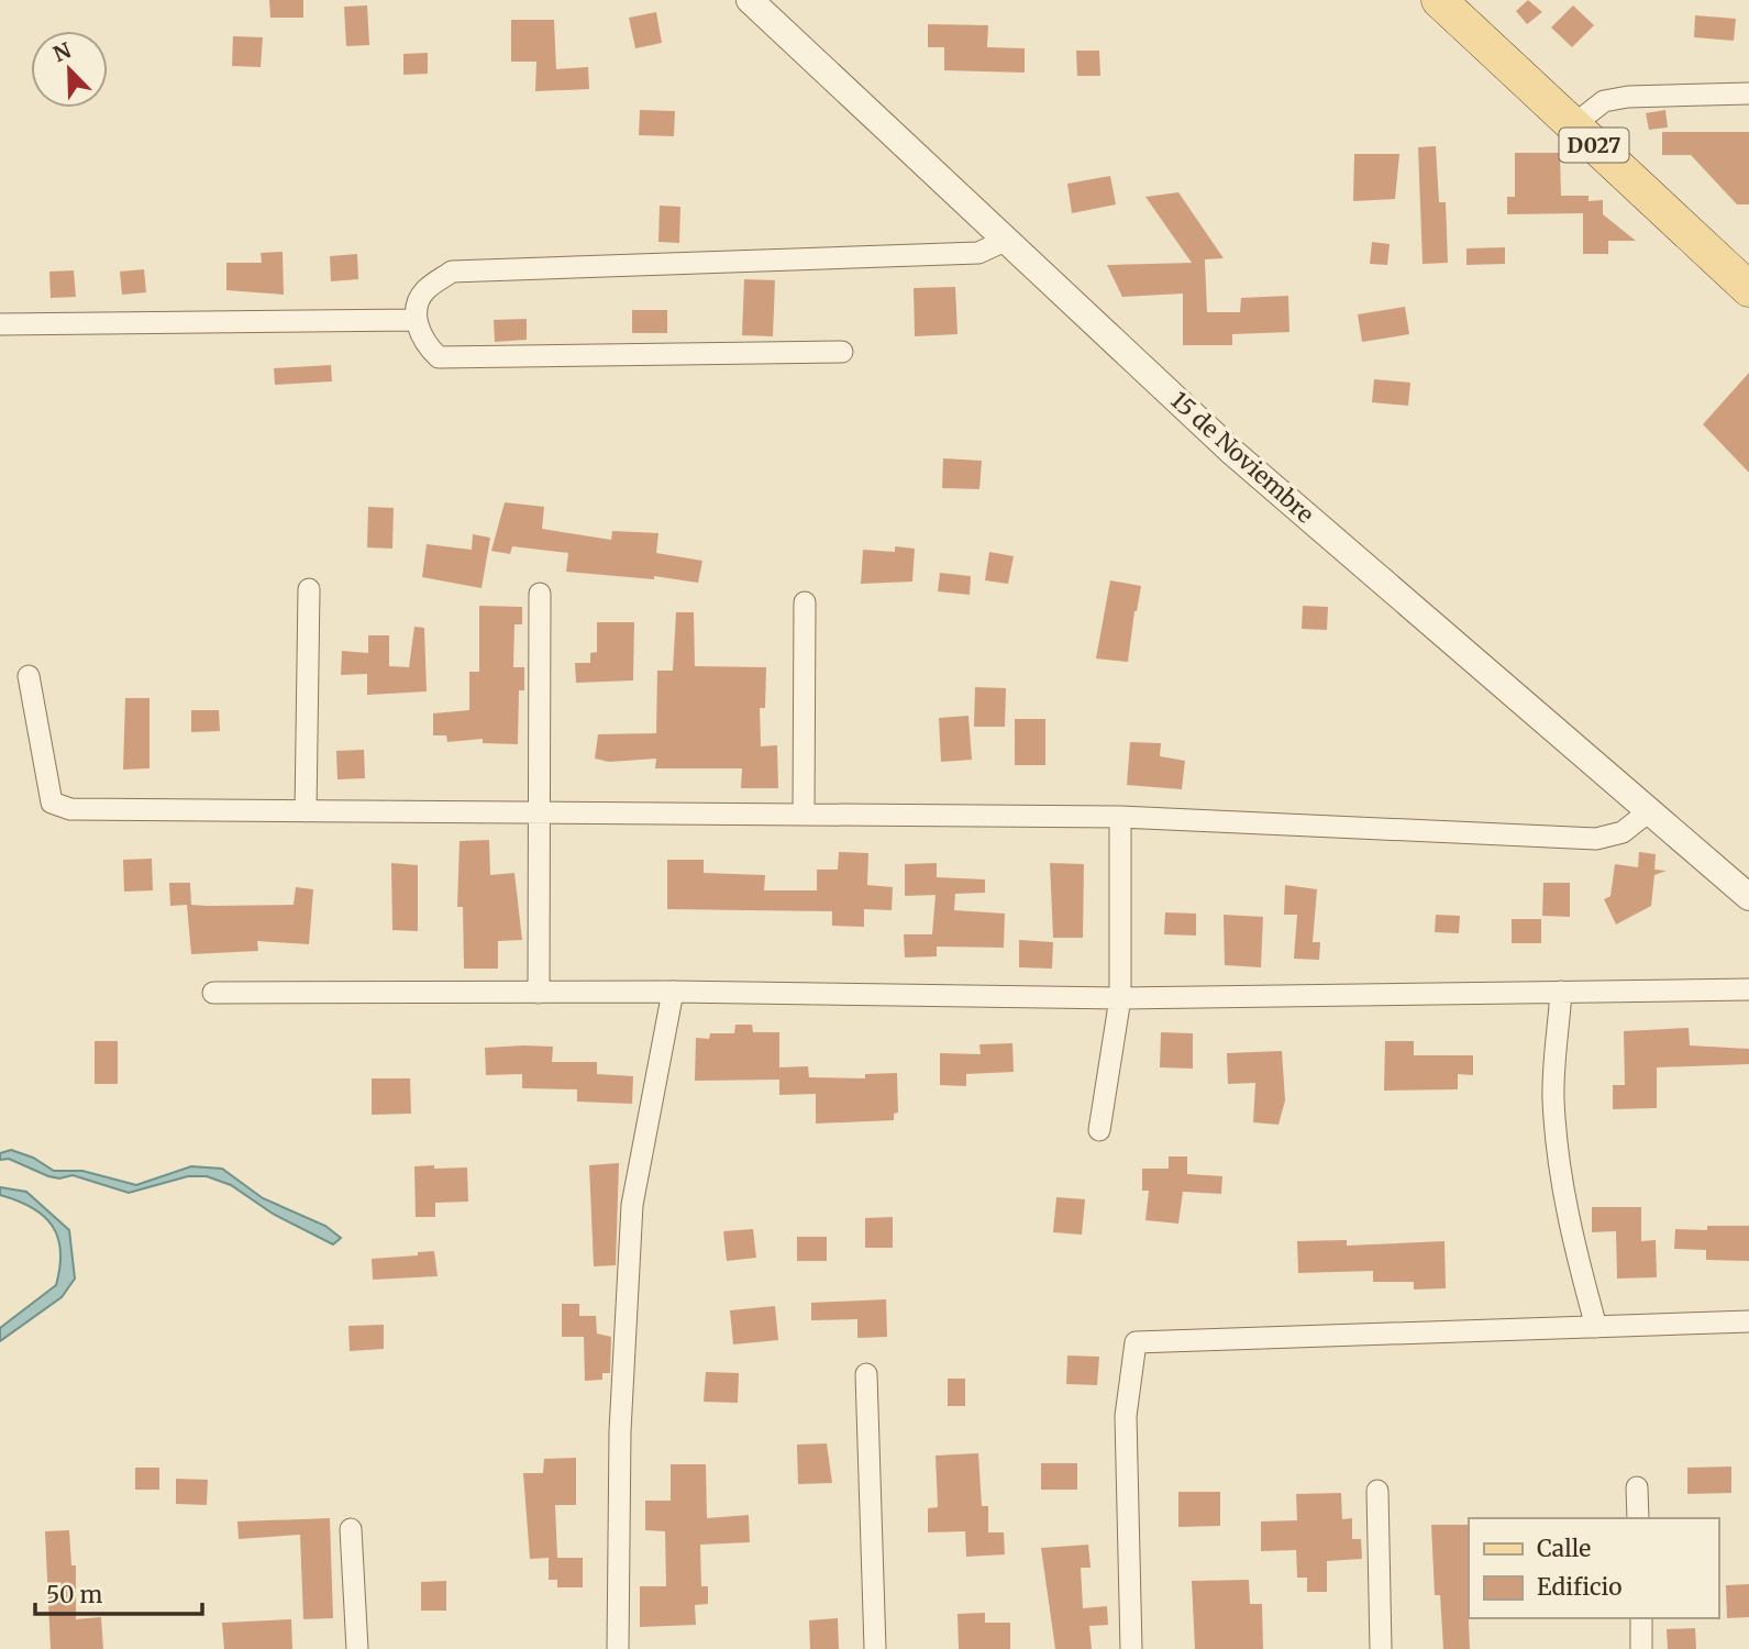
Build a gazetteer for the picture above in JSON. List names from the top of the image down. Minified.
{"streets":{"main road":["D027"],"street":["15 de Noviembre"]},"legend":["Calle","Edificio"],"scale_bar":"50 m","north":"top left"}
